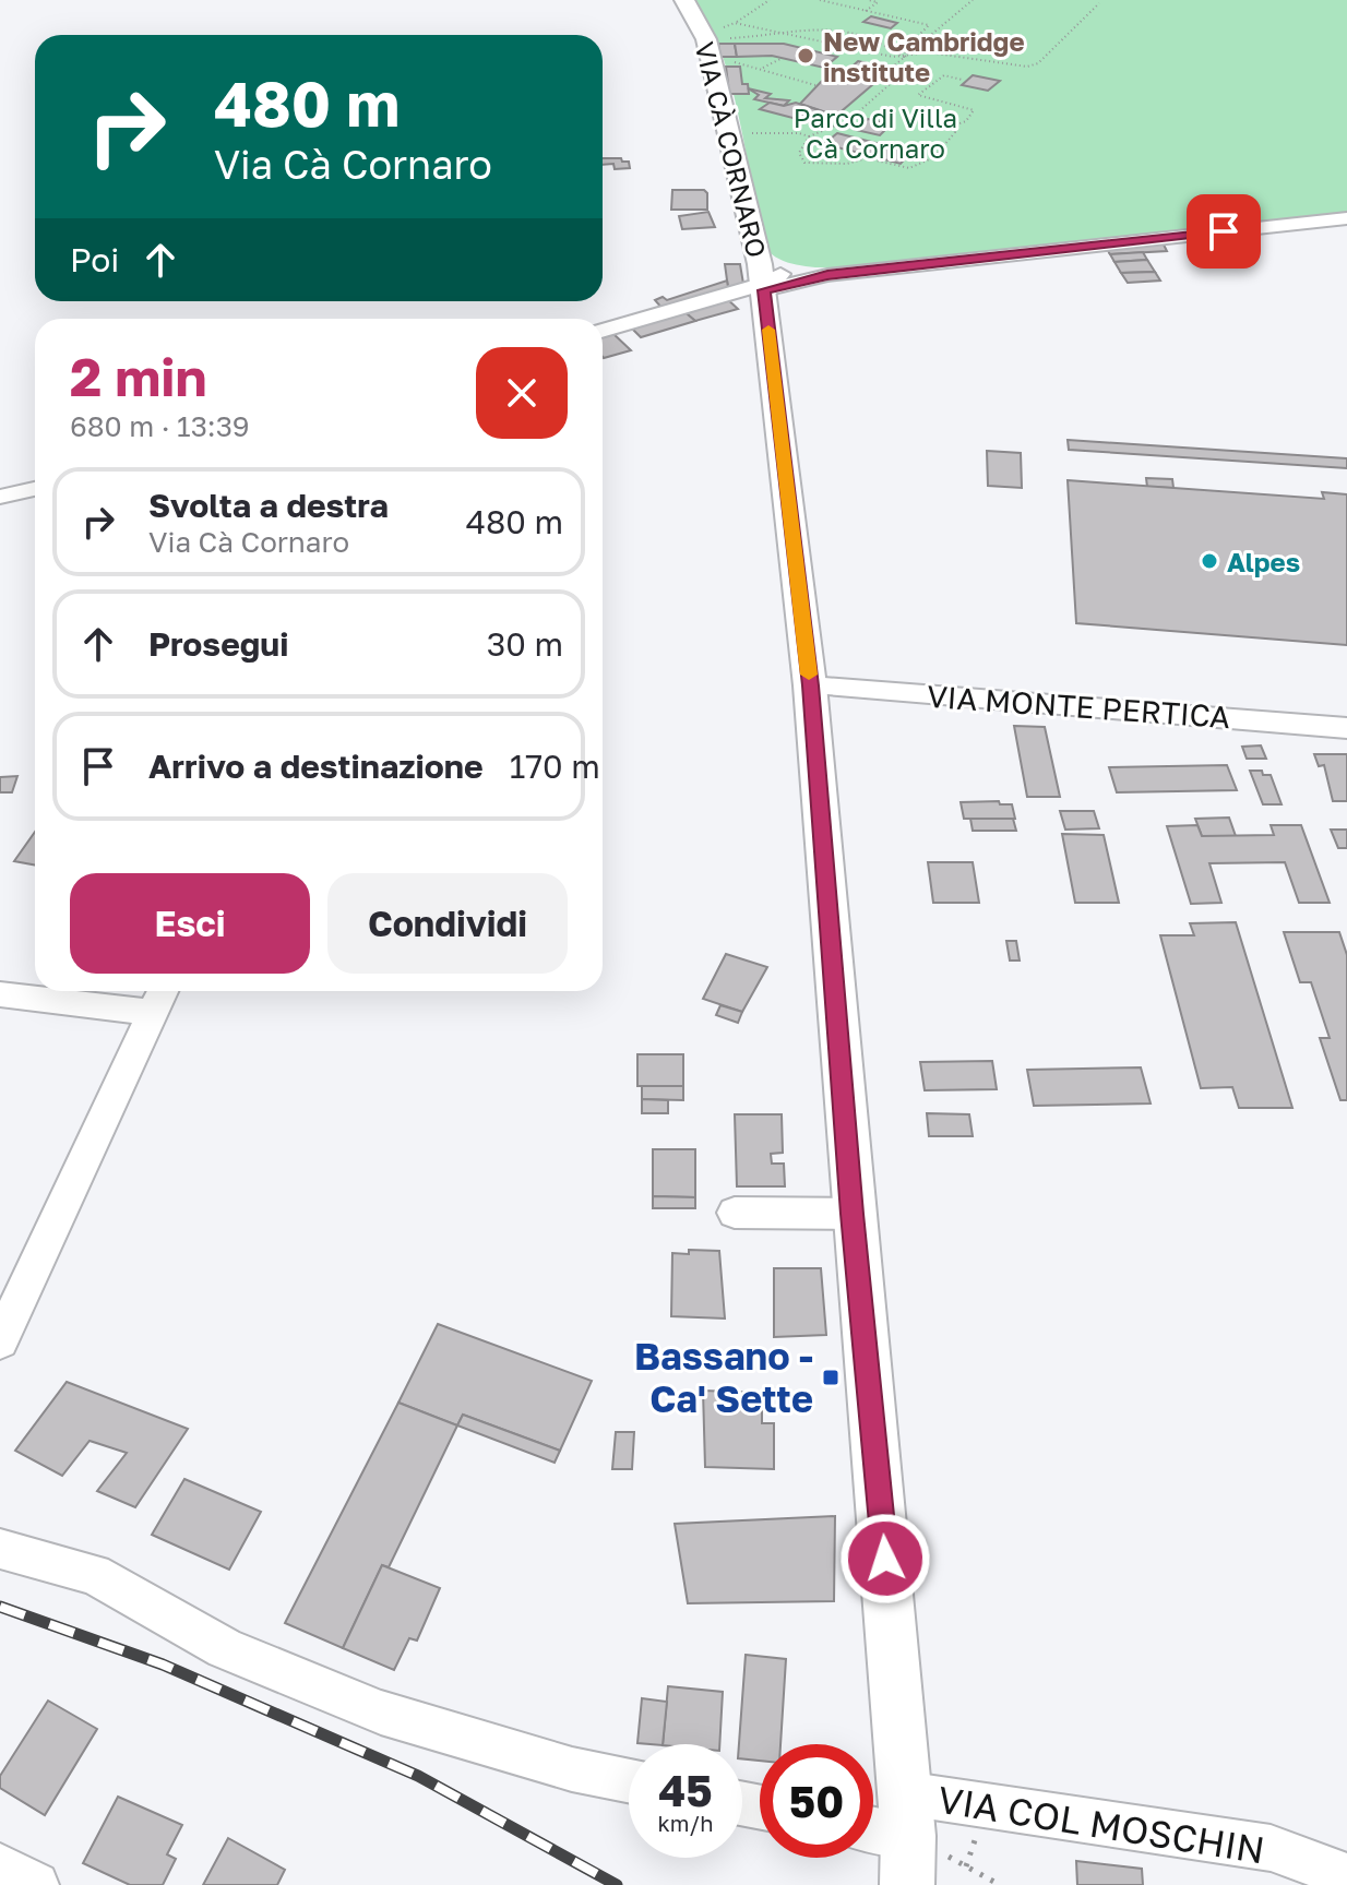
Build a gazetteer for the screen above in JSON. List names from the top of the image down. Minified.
{"streets":{"main road":["VIA CÀ CORNARO"],"street":["VIA MONTE PERTICA","VIA COL MOSCHIN"]},"parks":["Parco di Villa Cà Cornaro"],"places":{"other":["New Cambridge institute","Alpes"],"transit":["Bassano - Ca' Sette"]},"page":{"turn":["480 m","Via Cà Cornaro"],"then":"Poi","heading":["2 min","680 m · 13:39"],"list":[{"name":"Svolta a destra","note":"Via Cà Cornaro","value":"480 m"},{"name":"Prosegui","value":"30 m"},{"name":"Arrivo a destinazione","value":"170 m"}],"buttons":["Esci","Condividi"],"speed":"45 km/h","limit":"50"}}
